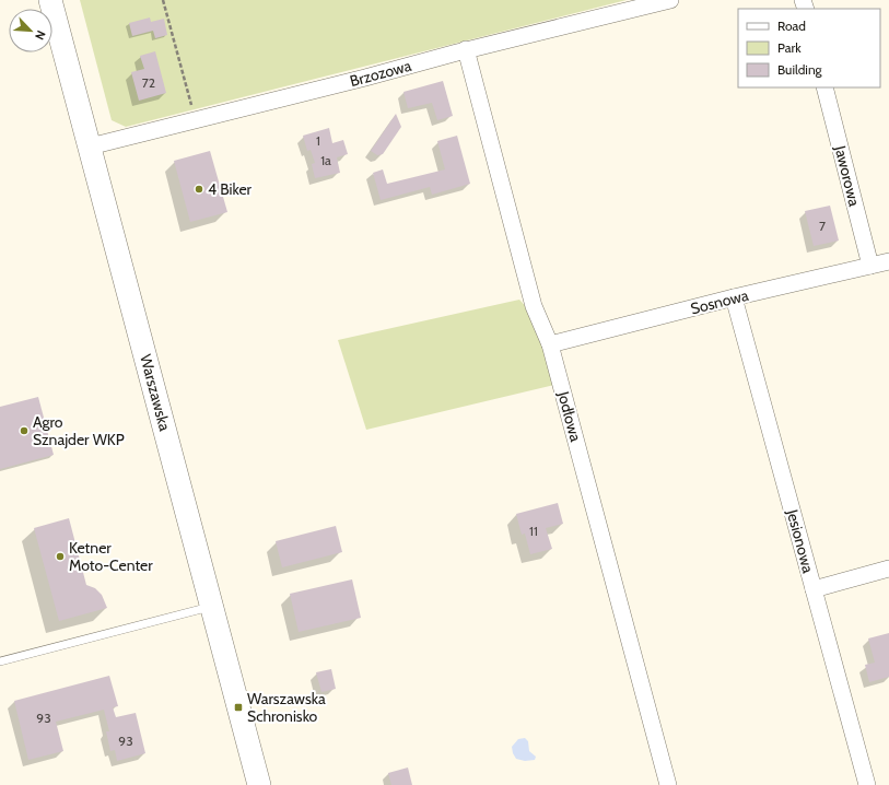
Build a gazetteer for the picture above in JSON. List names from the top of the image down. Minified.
{"streets":{"main road":["Warszawska"],"street":["Brzozowa","Jaworowa","Sosnowa","Jodłowa","Jesionowa"]},"crossings":[["Brzozowa","Warszawska"],["Brzozowa","Jodłowa"],["Jaworowa","Sosnowa"],["Sosnowa","Jodłowa"],["Sosnowa","Jesionowa"]],"places":{"other":["4 Biker","Agro Sznajder WKP","Ketner Moto-Center"],"transit":["Warszawska Schronisko"]},"house_numbers":["72","1","1a","7","11","93","93"],"legend":["Road","Park","Building"],"north":"bottom right"}
